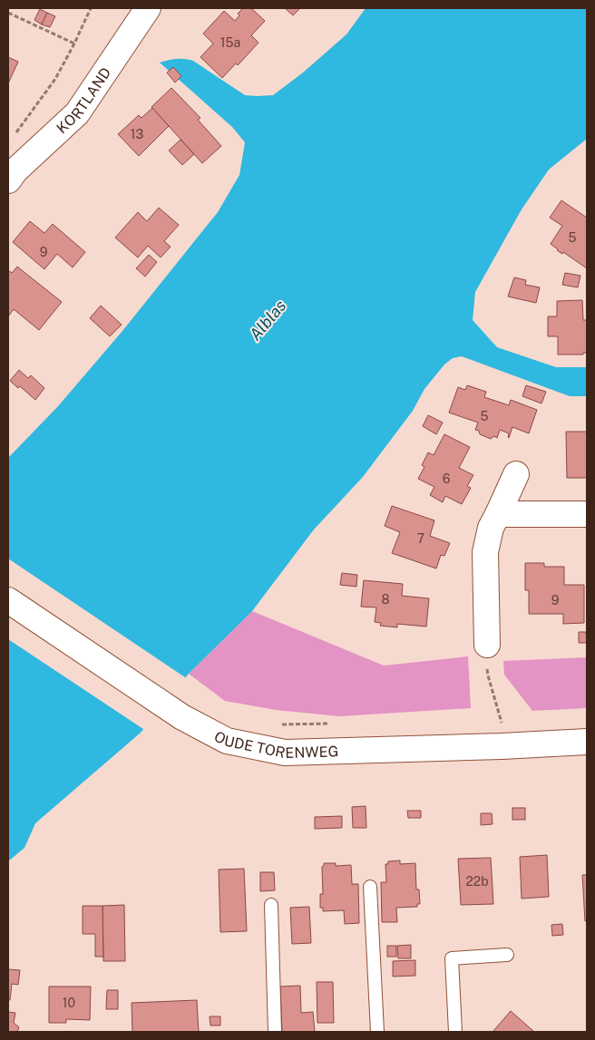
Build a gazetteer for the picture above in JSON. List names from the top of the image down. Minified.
{"streets":{"street":["KORTLAND","OUDE TORENWEG"]},"water":["Alblas"],"house_numbers":["15a","13","5","9","5","6","7","8","9","22b","10"]}
